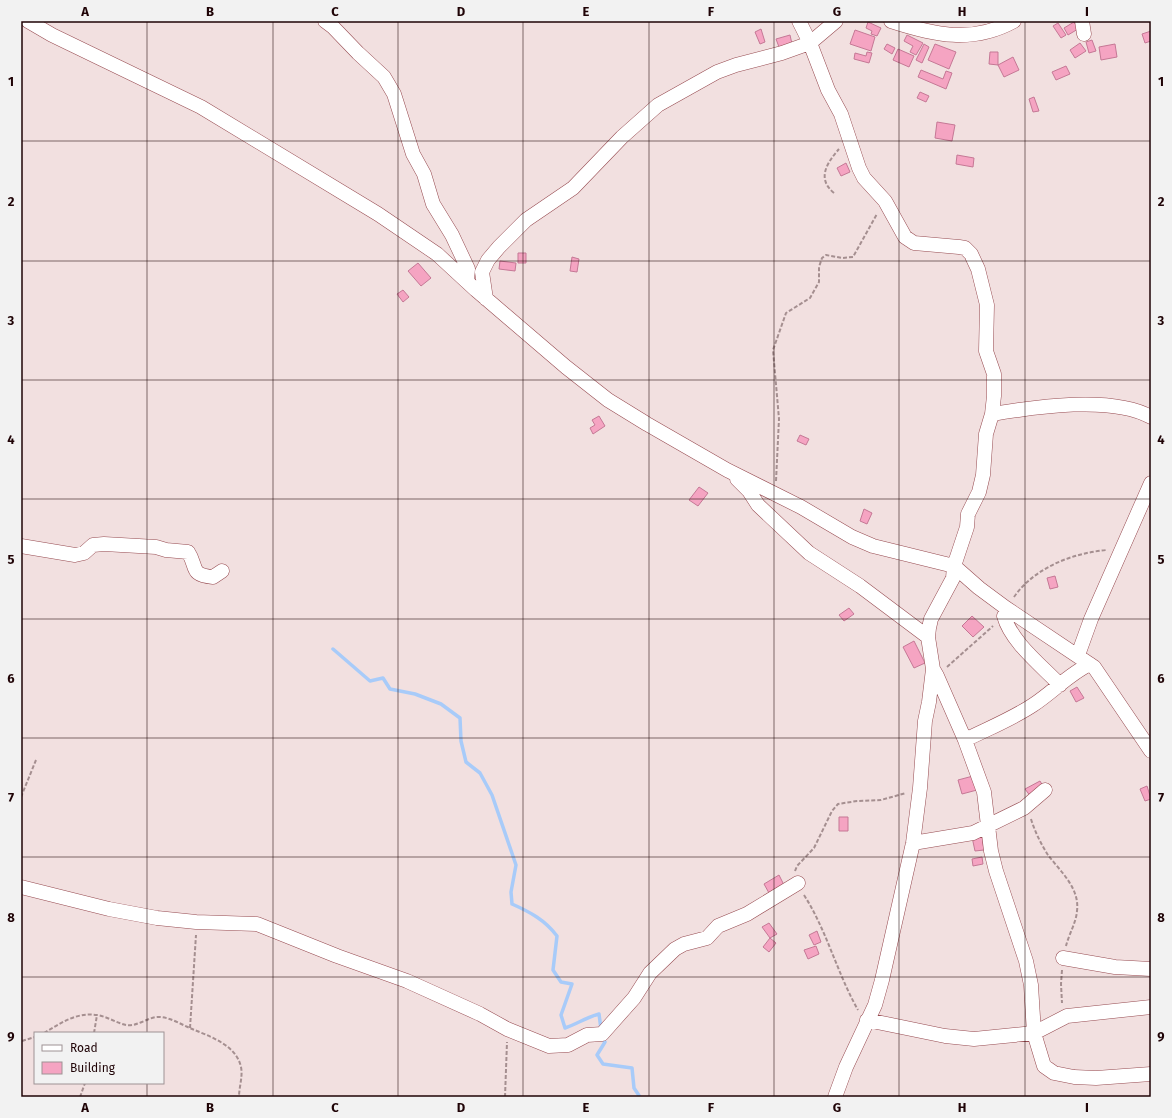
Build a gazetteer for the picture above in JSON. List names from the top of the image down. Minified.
{"legend":["Road","Building"],"grid":{"columns":["A","B","C","D","E","F","G","H","I"],"rows":["1","2","3","4","5","6","7","8","9"]}}
